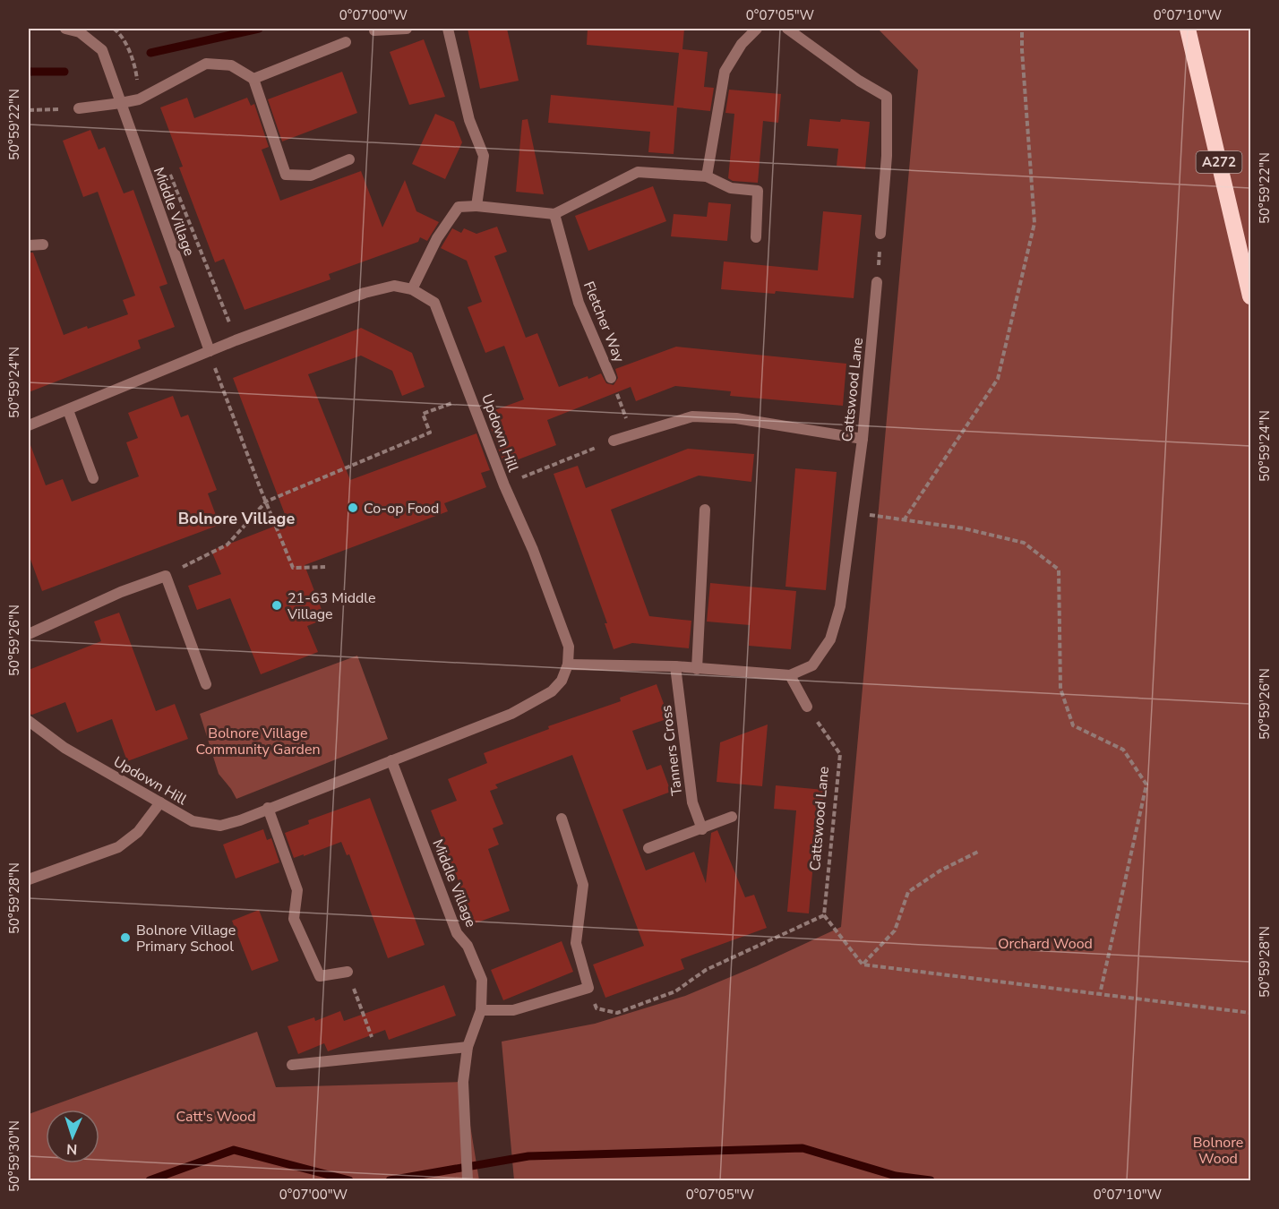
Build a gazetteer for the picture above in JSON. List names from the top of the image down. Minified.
{"streets":{"highway":["A272"],"street":["Middle Village","Fletcher Way","Cattswood Lane","Updown Hill","Tanners Cross"]},"crossings":[["Middle Village","Updown Hill"]],"districts":["Bolnore Village"],"parks":["Bolnore Village Community Garden","Orchard Wood","Catt's Wood","Bolnore Wood"],"places":["Co-op Food","21-63 Middle Village","Bolnore Village Primary School"],"north":"bottom","coordinates":["0°07'00\"W","0°07'05\"W","0°07'10\"W","50°59'22\"N","50°59'24\"N","50°59'26\"N","50°59'28\"N","50°59'30\"N"]}
